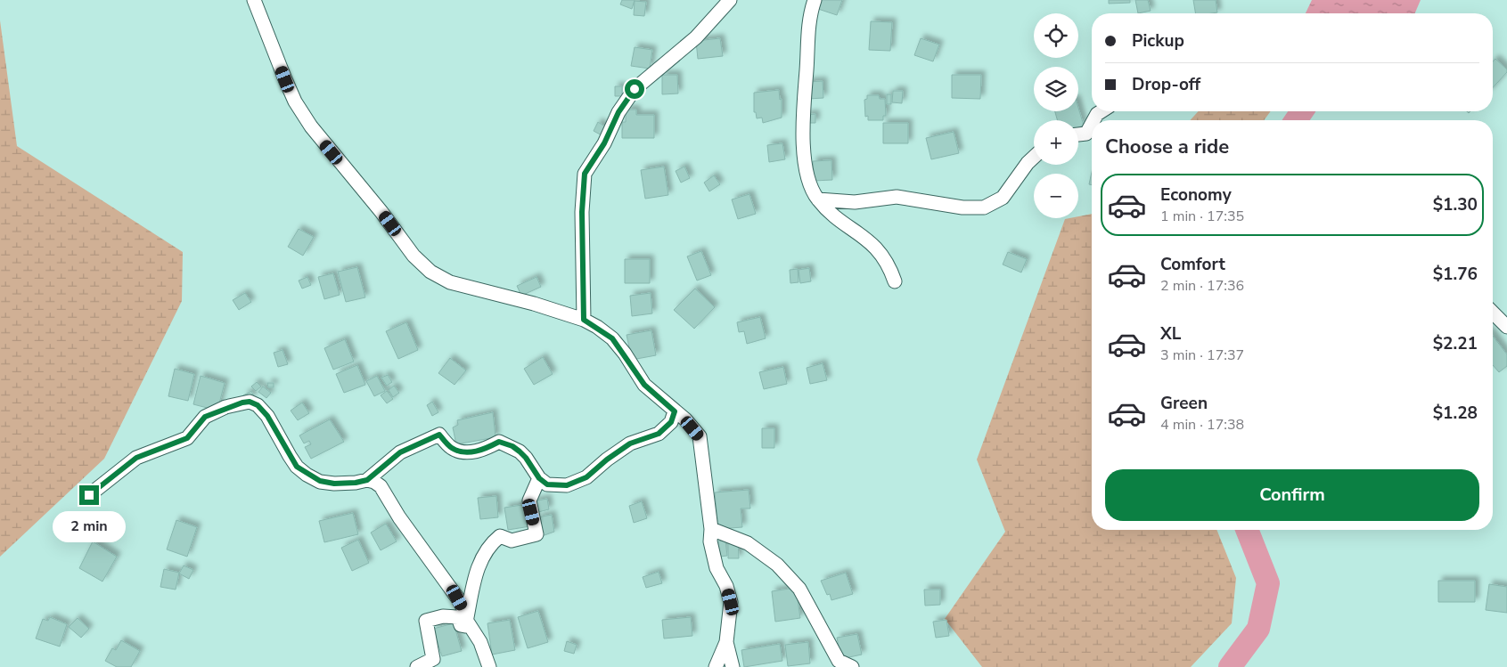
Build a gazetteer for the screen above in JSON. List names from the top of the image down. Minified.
{"page":{"map_buttons":["+","−"],"banner":["Pickup","Drop-off"],"heading":"Choose a ride","list":[{"name":"Economy","note":"1 min · 17:35","value":"$1.30"},{"name":"Comfort","note":"2 min · 17:36","value":"$1.76"},{"name":"XL","note":"3 min · 17:37","value":"$2.21"},{"name":"Green","note":"4 min · 17:38","value":"$1.28"}],"buttons":"Confirm","bubble":"2 min"}}
